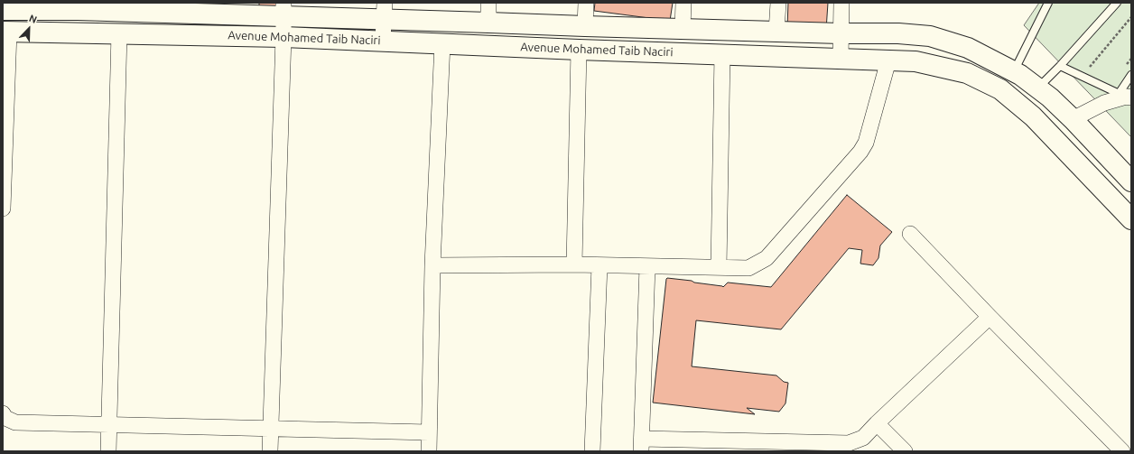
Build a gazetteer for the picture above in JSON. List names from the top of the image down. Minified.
{"streets":{"street":["Avenue Mohamed Taib Naciri"]},"north":"top right"}
